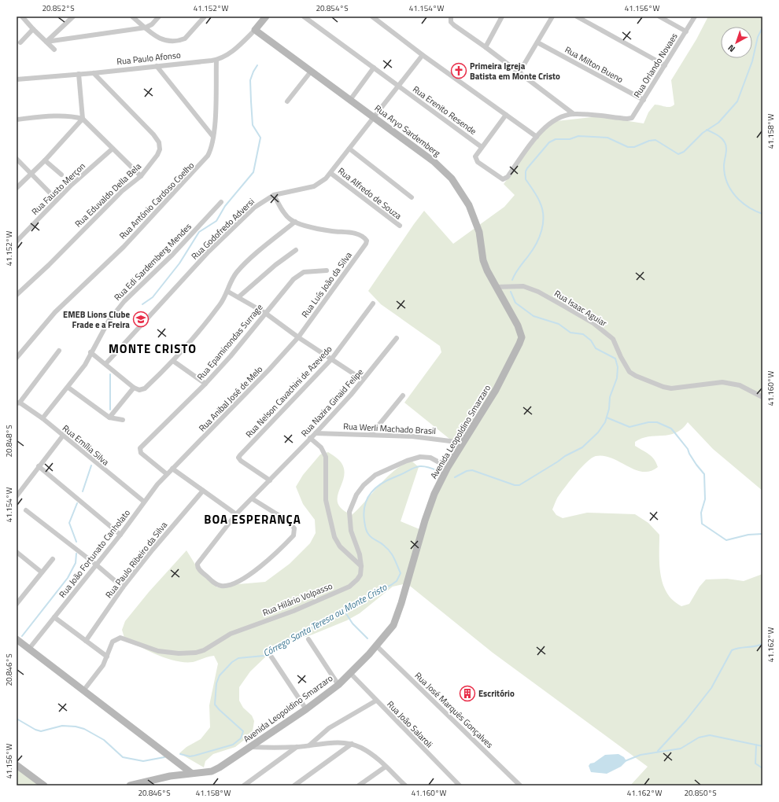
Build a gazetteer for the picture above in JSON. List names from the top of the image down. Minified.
{"streets":{"street":["Rua Paulo Afonso","Rua Milton Bueno","Rua Orlando Novaes","Rua Erenito Resende","Rua Aryo Sardemberg","Rua Fausto Merçon","Rua Alfredo de Souza","Rua Eduvaldo Della Bela","Rua Antônio Cardoso Coelho","Rua Godofredo Adversi","Rua Edi Sardemberg Mendes","Rua Luís João da Silva","Rua Isaac Aguiar","Rua Epaminondas Surrage","Rua Nelson Cavachini de Azevedo","Rua Anibal José de Melo","Rua Nazira Ginaid Felipe","Rua Werli Machado Brasil","Avenida Leopoldino Smarzaro","Rua Emília Silva","Rua João Fortunato Canholato","Rua Paulo Ribeiro da Silva","Rua Hilário Volpasso","Rua José Marquês Gonçalves","Rua João Salaroli"]},"crossings":[["Rua Paulo Afonso","Rua Aryo Sardemberg"],["Rua Paulo Afonso","Rua Eduvaldo Della Bela"],["Rua Paulo Afonso","Rua Antônio Cardoso Coelho"],["Rua Milton Bueno","Rua Orlando Novaes"],["Rua Erenito Resende","Rua Godofredo Adversi"],["Rua Aryo Sardemberg","Rua Godofredo Adversi"],["Rua Aryo Sardemberg","Rua Isaac Aguiar"],["Rua Aryo Sardemberg","Avenida Leopoldino Smarzaro"],["Rua Alfredo de Souza","Rua Godofredo Adversi"],["Rua Edi Sardemberg Mendes","Rua Emília Silva"],["Rua Luís João da Silva","Rua Anibal José de Melo"],["Rua Isaac Aguiar","Avenida Leopoldino Smarzaro"],["Rua Epaminondas Surrage","Rua João Fortunato Canholato"],["Rua Nelson Cavachini de Azevedo","Rua Nazira Ginaid Felipe"],["Rua Anibal José de Melo","Rua João Fortunato Canholato"],["Rua Nazira Ginaid Felipe","Rua Werli Machado Brasil"],["Rua Werli Machado Brasil","Avenida Leopoldino Smarzaro"],["Avenida Leopoldino Smarzaro","Rua Hilário Volpasso"],["Avenida Leopoldino Smarzaro","Rua José Marquês Gonçalves"],["Avenida Leopoldino Smarzaro","Rua João Salaroli"],["Rua Emília Silva","Rua João Fortunato Canholato"]],"districts":["MONTE CRISTO","BOA ESPERANÇA"],"water":["Córrego Santa Teresa ou Monte Cristo"],"places":{"church":["Primeira Igreja Batista em Monte Cristo"],"school or university":["EMEB Lions Clube Frade e a Freira"],"building":["Escritório"]},"north":"bottom left","coordinates":["20.852°S","41.152°W","20.854°S","41.154°W","41.156°W","41.158°W","41.160°W","20.848°S","41.162°W","20.846°S","20.850°S"]}
